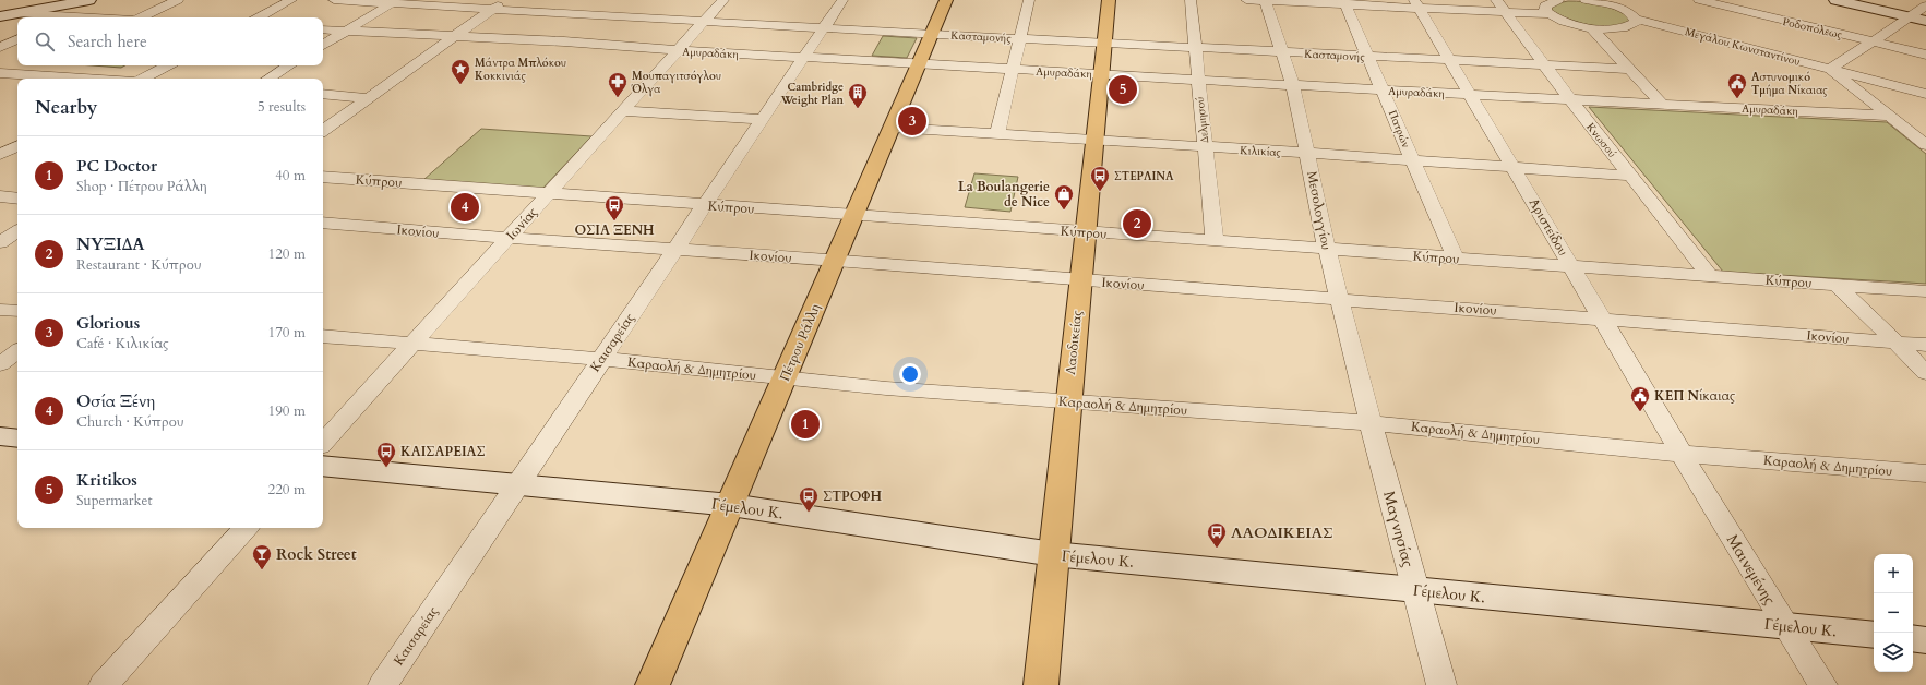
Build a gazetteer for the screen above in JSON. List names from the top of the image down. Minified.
{"streets":{"main road":["Πέτρου Ράλλη","Λαοδικείας","Γέμελου Κ."],"street":["Ροδοπόλεως","Κασταμονής","Μεγάλου Κωνσταντίνου","Αμυραδάκη","Δελμησού","Πατρών","Κνωσού","Κιλικίας","Κύπρου","Μεσολογγίου","Ιωνίας","Αριστείδου","Ικονίου","Καισαρείας","Καραολή & Δημητρίου","Μαγνησίας","Μαινεμένης"]},"crossings":[["Κασταμονής","Δελμησού"],["Κασταμονής","Πατρών"],["Κασταμονής","Κνωσού"],["Κασταμονής","Μεσολογγίου"],["Κασταμονής","Ιωνίας"],["Κασταμονής","Αριστείδου"],["Κασταμονής","Καισαρείας"],["Κασταμονής","Πέτρου Ράλλη"],["Κασταμονής","Λαοδικείας"],["Αμυραδάκη","Δελμησού"],["Αμυραδάκη","Πατρών"],["Αμυραδάκη","Κνωσού"],["Αμυραδάκη","Μεσολογγίου"],["Αμυραδάκη","Ιωνίας"],["Αμυραδάκη","Αριστείδου"],["Αμυραδάκη","Καισαρείας"],["Αμυραδάκη","Πέτρου Ράλλη"],["Αμυραδάκη","Λαοδικείας"],["Δελμησού","Κιλικίας"],["Δελμησού","Κύπρου"],["Πατρών","Κιλικίας"],["Πατρών","Κύπρου"],["Κνωσού","Κιλικίας"],["Κνωσού","Κύπρου"],["Κιλικίας","Μεσολογγίου"],["Κιλικίας","Αριστείδου"],["Κιλικίας","Πέτρου Ράλλη"],["Κιλικίας","Λαοδικείας"],["Κύπρου","Μεσολογγίου"],["Κύπρου","Ιωνίας"],["Κύπρου","Αριστείδου"],["Κύπρου","Καισαρείας"],["Κύπρου","Πέτρου Ράλλη"],["Κύπρου","Λαοδικείας"],["Μεσολογγίου","Ικονίου"],["Μεσολογγίου","Καραολή & Δημητρίου"],["Μεσολογγίου","Μαγνησίας"],["Ιωνίας","Ικονίου"],["Ιωνίας","Καραολή & Δημητρίου"],["Αριστείδου","Ικονίου"],["Αριστείδου","Καραολή & Δημητρίου"],["Αριστείδου","Μαινεμένης"],["Ικονίου","Καισαρείας"],["Ικονίου","Πέτρου Ράλλη"],["Ικονίου","Λαοδικείας"],["Καισαρείας","Καραολή & Δημητρίου"],["Καισαρείας","Γέμελου Κ."],["Πέτρου Ράλλη","Καραολή & Δημητρίου"],["Πέτρου Ράλλη","Γέμελου Κ."],["Λαοδικείας","Καραολή & Δημητρίου"],["Λαοδικείας","Γέμελου Κ."],["Καραολή & Δημητρίου","Μαγνησίας"],["Καραολή & Δημητρίου","Μαινεμένης"],["Γέμελου Κ.","Μαγνησίας"],["Γέμελου Κ.","Μαινεμένης"]],"places":{"place":["Μάντρα Μπλόκου Κοκκινιάς"],"pharmacy":["Μουπαγιτσόγλου Όλγα"],"public building":["Αστυνομικό Τμήμα Νίκαιας","ΚΕΠ Νίκαιας"],"building":["Cambridge Weight Plan"],"bus stop":["ΣΤΕΡΛΙΝΑ","ΟΣΙΑ ΞΕΝΗ","ΚΑΙΣΑΡΕΙΑΣ","ΣΤΡΟΦΗ","ΛΑΟΔΙΚΕΙΑΣ"],"shop":["La Boulangerie de Nice"],"bar":["Rock Street"]},"page":{"search":"Search here","pins":["5","3","4","2","1"],"heading":["Nearby","5 results"],"list":[{"mark":"1","name":"PC Doctor","note":"Shop · Πέτρου Ράλλη","value":"40 m"},{"mark":"2","name":"ΝΥΞΙΔΑ","note":"Restaurant · Κύπρου","value":"120 m"},{"mark":"3","name":"Glorious","note":"Café · Κιλικίας","value":"170 m"},{"mark":"4","name":"Οσία Ξένη","note":"Church · Κύπρου","value":"190 m"},{"mark":"5","name":"Kritikos","note":"Supermarket","value":"220 m"}],"map_buttons":["+","−"]}}
